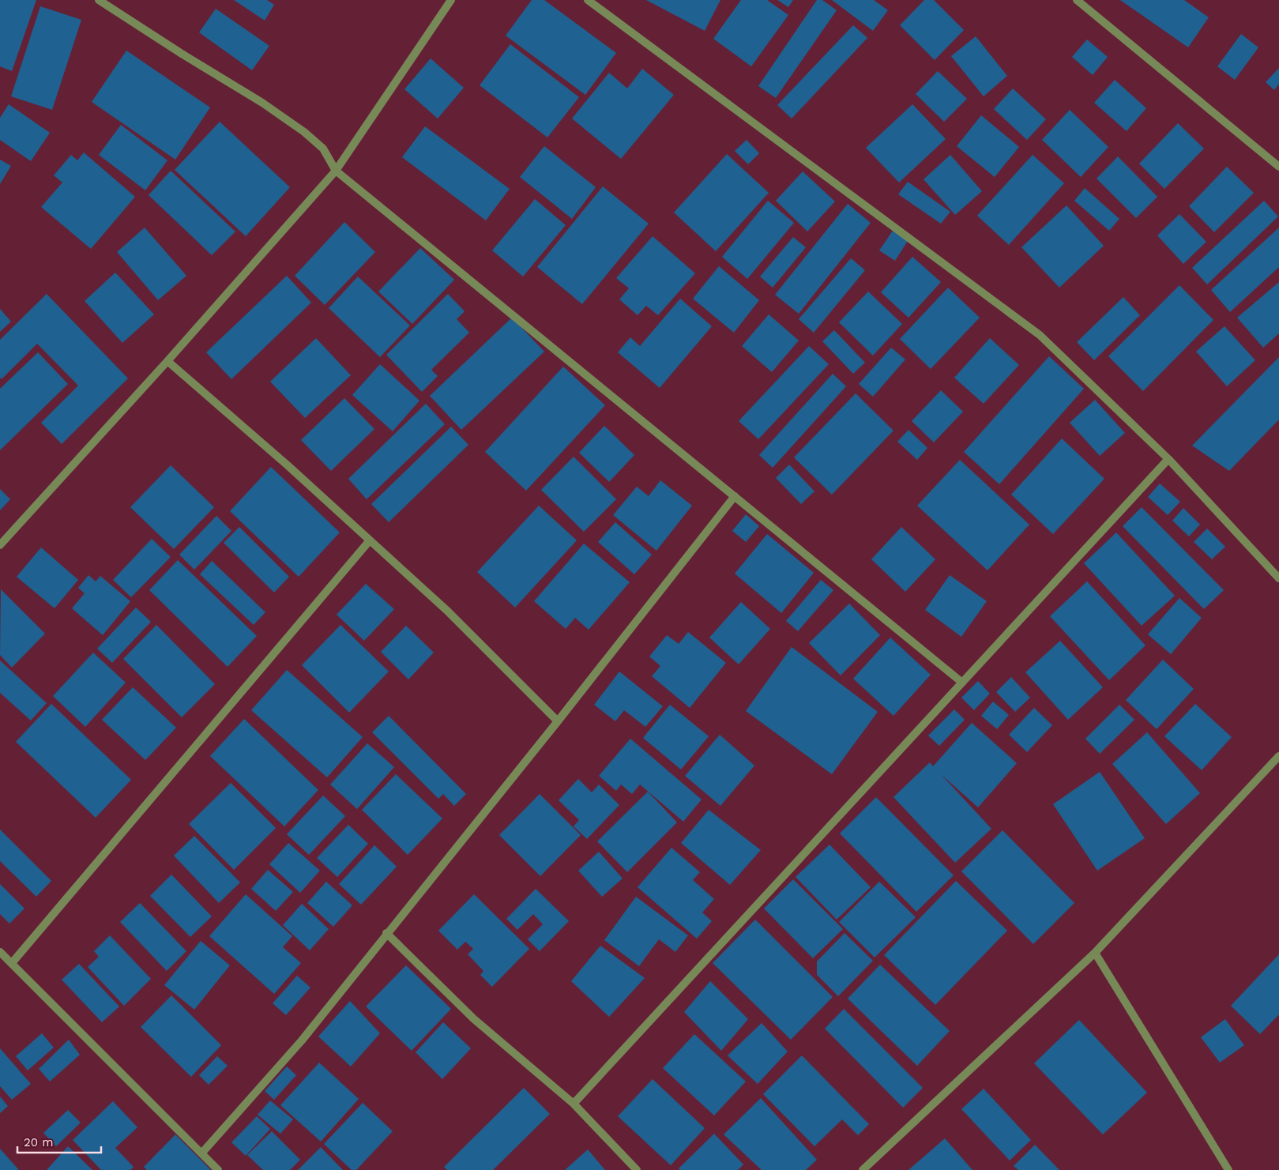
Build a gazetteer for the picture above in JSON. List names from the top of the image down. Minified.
{"scale_bar":"20 m"}
